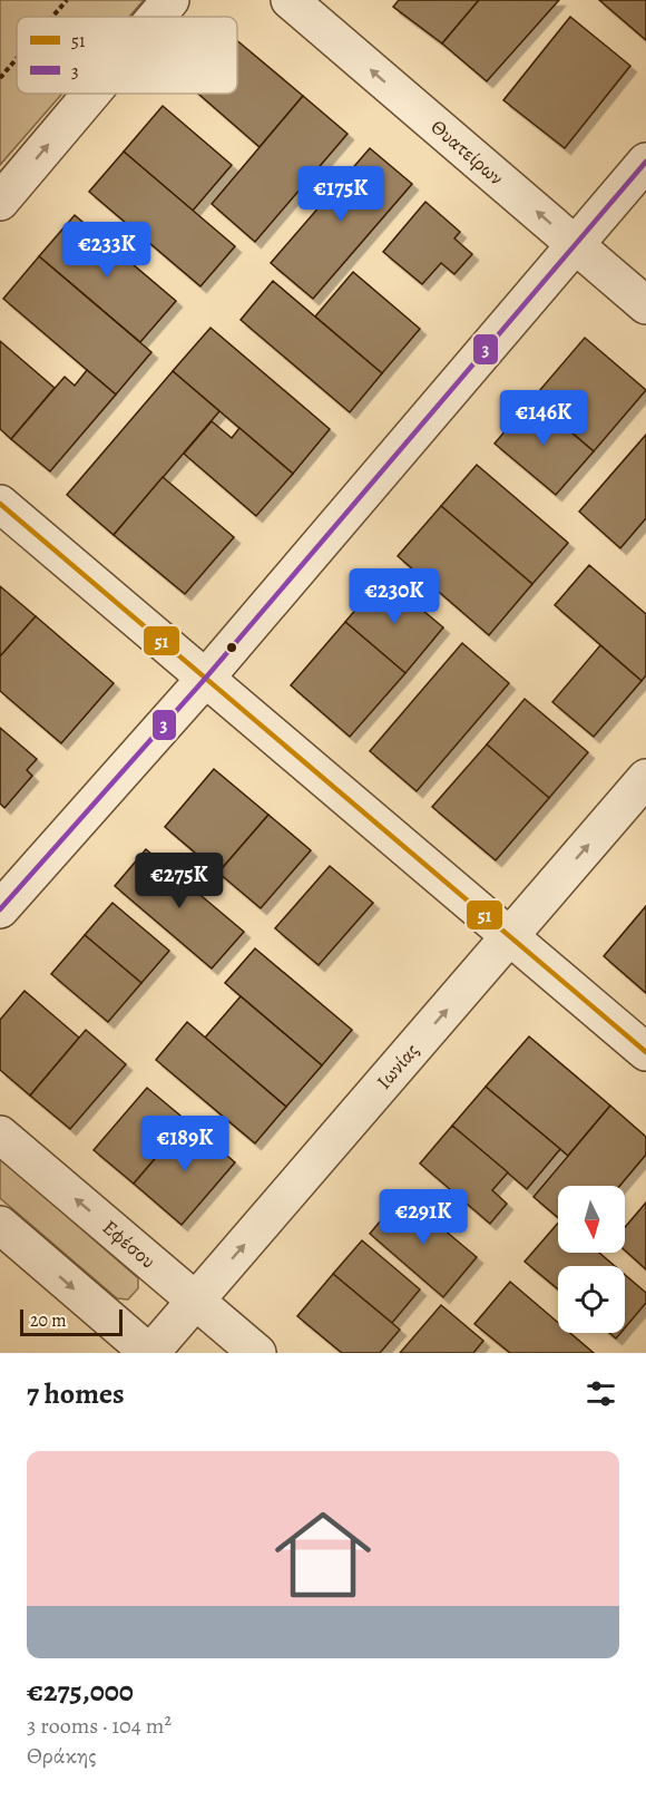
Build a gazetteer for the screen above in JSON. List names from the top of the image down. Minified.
{"streets":{"street":["Θυατείρων","Ιωνίας","Εφέσου"]},"crossings":[["Ιωνίας","Εφέσου"]],"one_way":["Θυατείρων","Ιωνίας"],"lines":["transit line 3","transit line 51"],"legend":["51","3"],"scale_bar":"20 m","north":"bottom","page":{"price":["€175K","€233K","€146K","€230K","€275K","€189K","€291K"],"scale":"20 m","heading":"7 homes","list":[{"name":"€275,000","note":"3 rooms · 104 m² · Θράκης"}]}}
